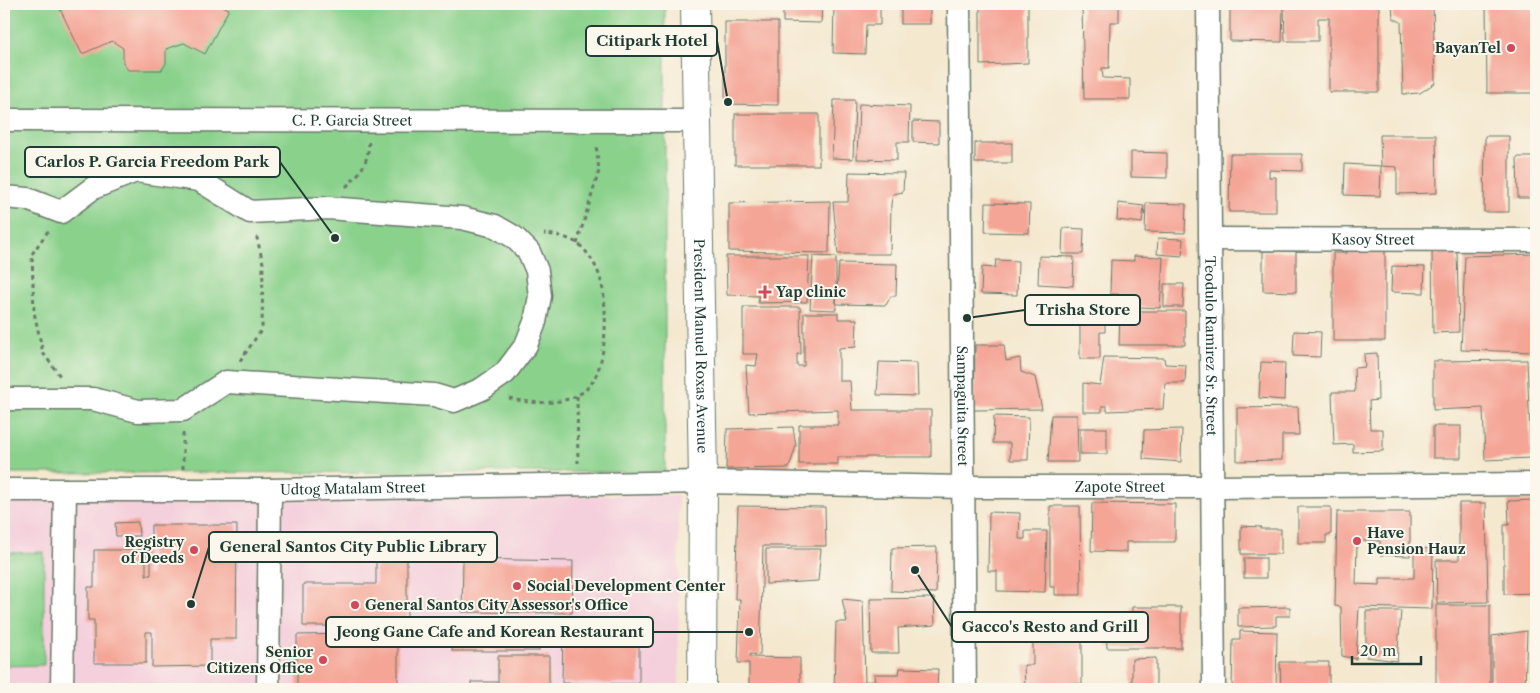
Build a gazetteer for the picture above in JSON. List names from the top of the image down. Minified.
{"streets":{"main road":["President Manuel Roxas Avenue"],"street":["C. P. Garcia Street","Kasoy Street","Teodulo Ramirez Sr. Street","Sampaguita Street","Zapote Street","Udtog Matalam Street"]},"crossings":[["C. P. Garcia Street","President Manuel Roxas Avenue"],["Kasoy Street","Teodulo Ramirez Sr. Street"],["President Manuel Roxas Avenue","Zapote Street"],["President Manuel Roxas Avenue","Udtog Matalam Street"],["Teodulo Ramirez Sr. Street","Zapote Street"],["Sampaguita Street","Zapote Street"],["Zapote Street","Udtog Matalam Street"]],"places":{"other":["BayanTel","Citipark Hotel","Carlos P. Garcia Freedom Park","Trisha Store","Have Pension Hauz","Registry of Deeds","Gacco's Resto and Grill","Social Development Center","General Santos City Public Library","General Santos City Assessor's Office","Jeong Gane Cafe and Korean Restaurant","Senior Citizens Office"],"health":["Yap clinic"]},"scale_bar":"20 m"}
